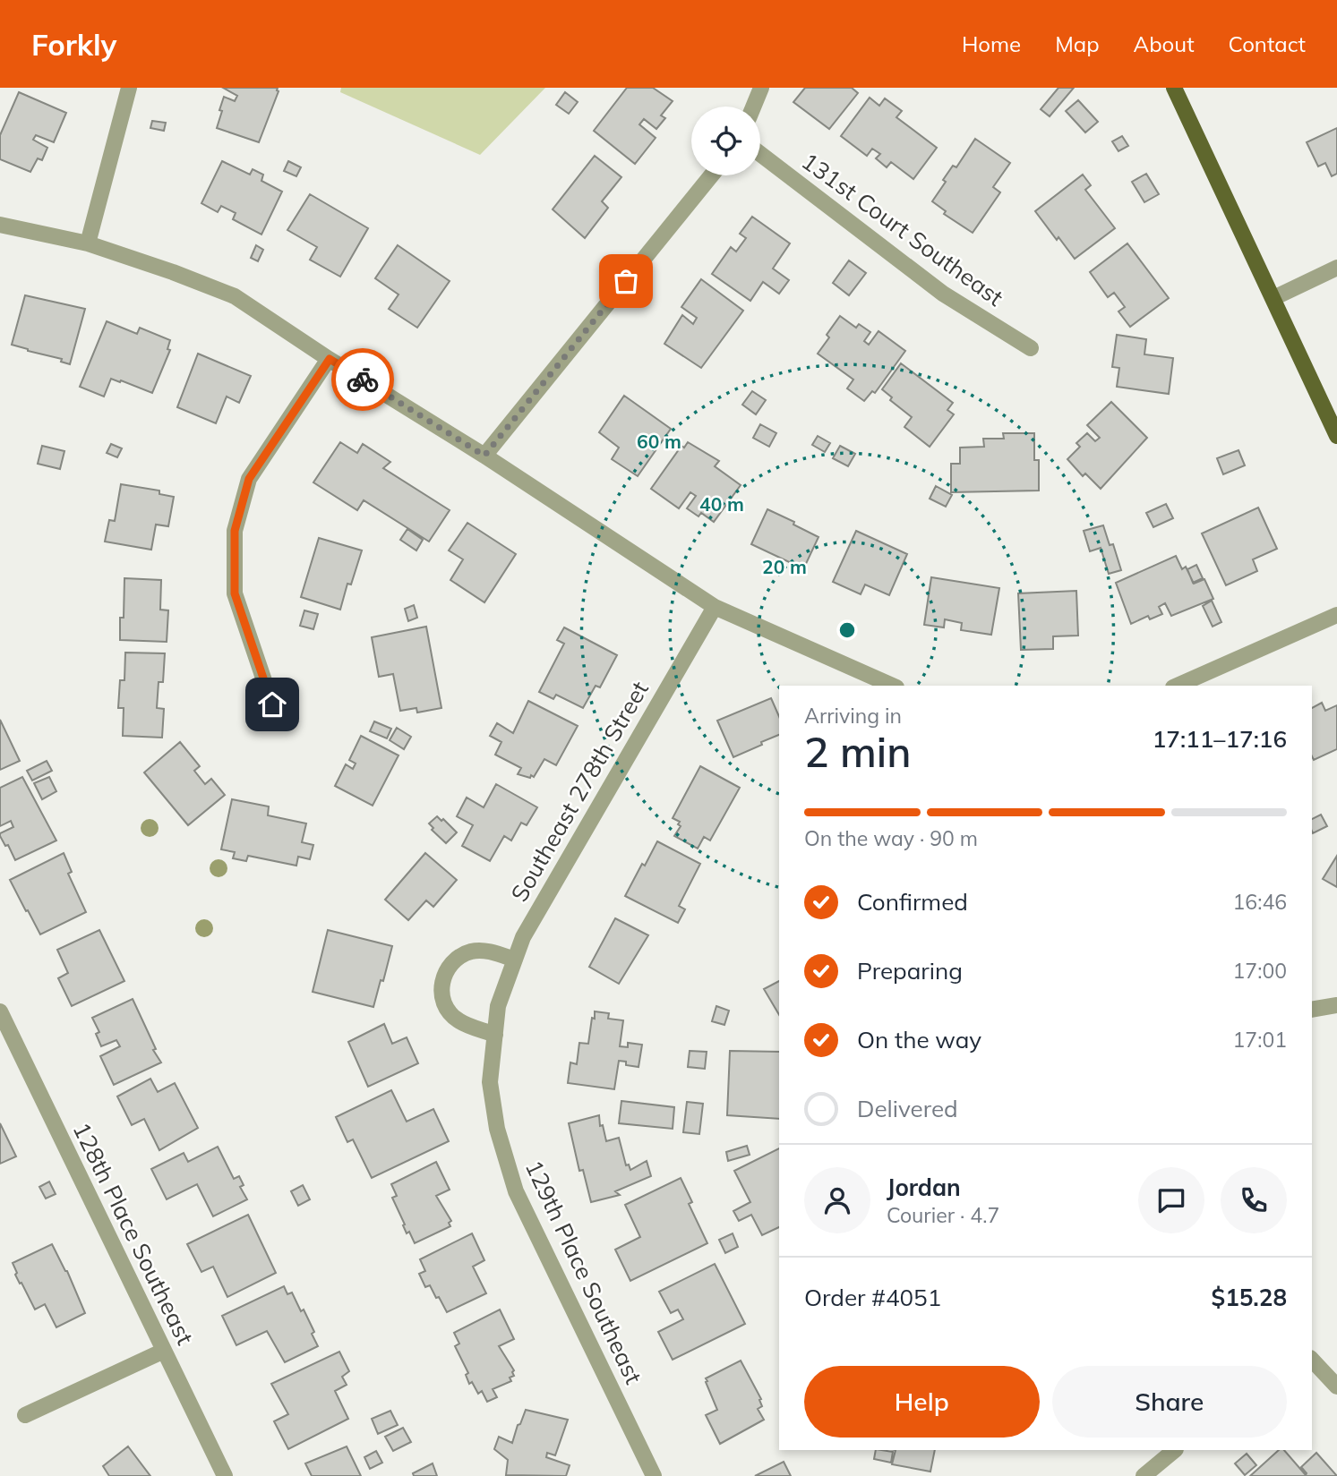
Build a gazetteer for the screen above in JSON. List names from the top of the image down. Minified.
{"streets":{"street":["131st Court Southeast","Southeast 278th Street","128th Place Southeast","129th Place Southeast"]},"crossings":[["Southeast 278th Street","129th Place Southeast"]],"page":{"header":"Forkly","nav":["Home","Map","About","Contact"],"heading":["2 min","Arriving in","17:11–17:16"],"panel":["Jordan","Courier · 4.7","Order #4051","$15.28"],"bar":"On the way · 90 m","list":[["Confirmed","16:46"],["Preparing","17:00"],["On the way","17:01"],"Delivered"],"buttons":["Help","Share"]},"rings":["60 m","40 m","20 m"]}
